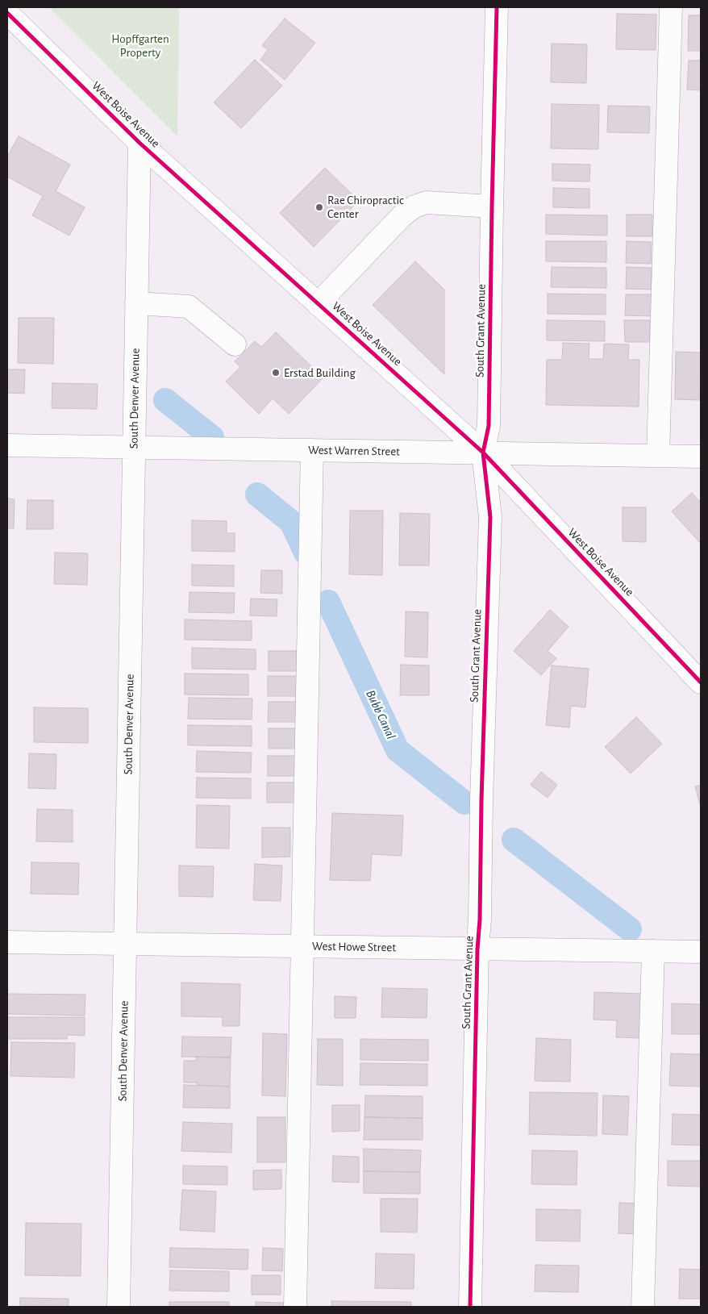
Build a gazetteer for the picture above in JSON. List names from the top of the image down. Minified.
{"streets":{"street":["West Boise Avenue","South Grant Avenue","South Denver Avenue","West Warren Street","West Howe Street"]},"crossings":[["West Boise Avenue","South Grant Avenue"],["West Boise Avenue","South Denver Avenue"],["West Boise Avenue","West Warren Street"],["South Grant Avenue","West Warren Street"],["South Grant Avenue","West Howe Street"],["South Denver Avenue","West Warren Street"],["South Denver Avenue","West Howe Street"]],"water":["Bubb Canal"],"parks":["Hopffgarten Property"],"places":["Rae Chiropractic Center","Erstad Building"]}
